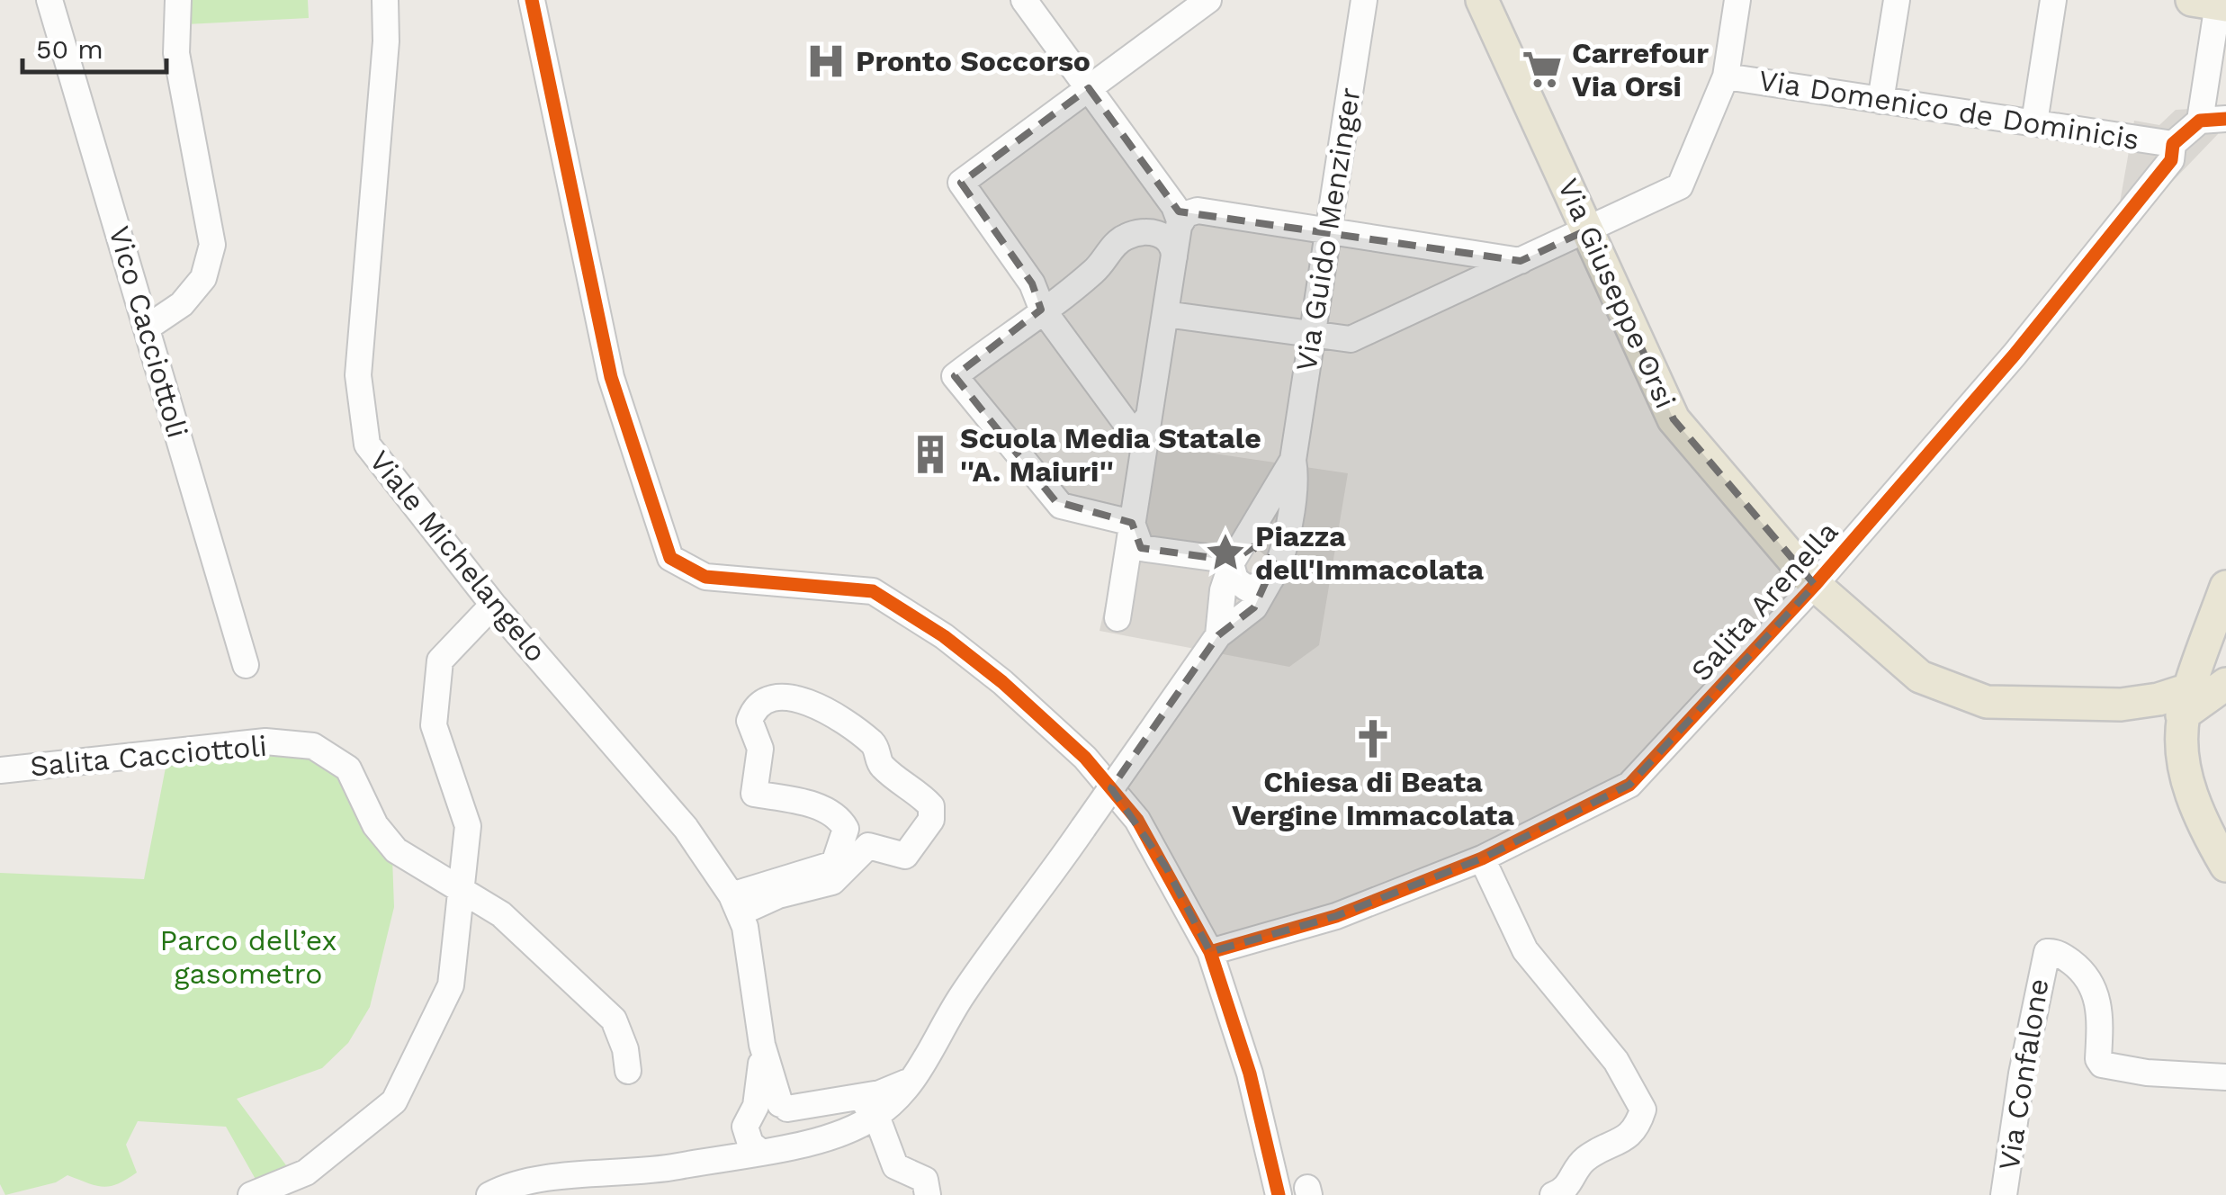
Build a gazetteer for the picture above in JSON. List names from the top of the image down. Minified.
{"streets":{"main road":["Via Giuseppe Orsi"],"street":["Via Domenico de Dominicis","Via Guido Menzinger","Vico Cacciottoli","Viale Michelangelo","Salita Arenella","Salita Cacciottoli","Via Confalone"]},"crossings":[["Via Domenico de Dominicis","Salita Arenella"],["Via Giuseppe Orsi","Salita Arenella"]],"parks":["Parco dell’ex gasometro"],"places":{"hospital":["Pronto Soccorso"],"supermarket":["Carrefour Via Orsi"],"building":["Scuola Media Statale ''A. Maiuri''"],"place":["Piazza dell'Immacolata"],"church":["Chiesa di Beata Vergine Immacolata"]},"scale_bar":"50 m"}
